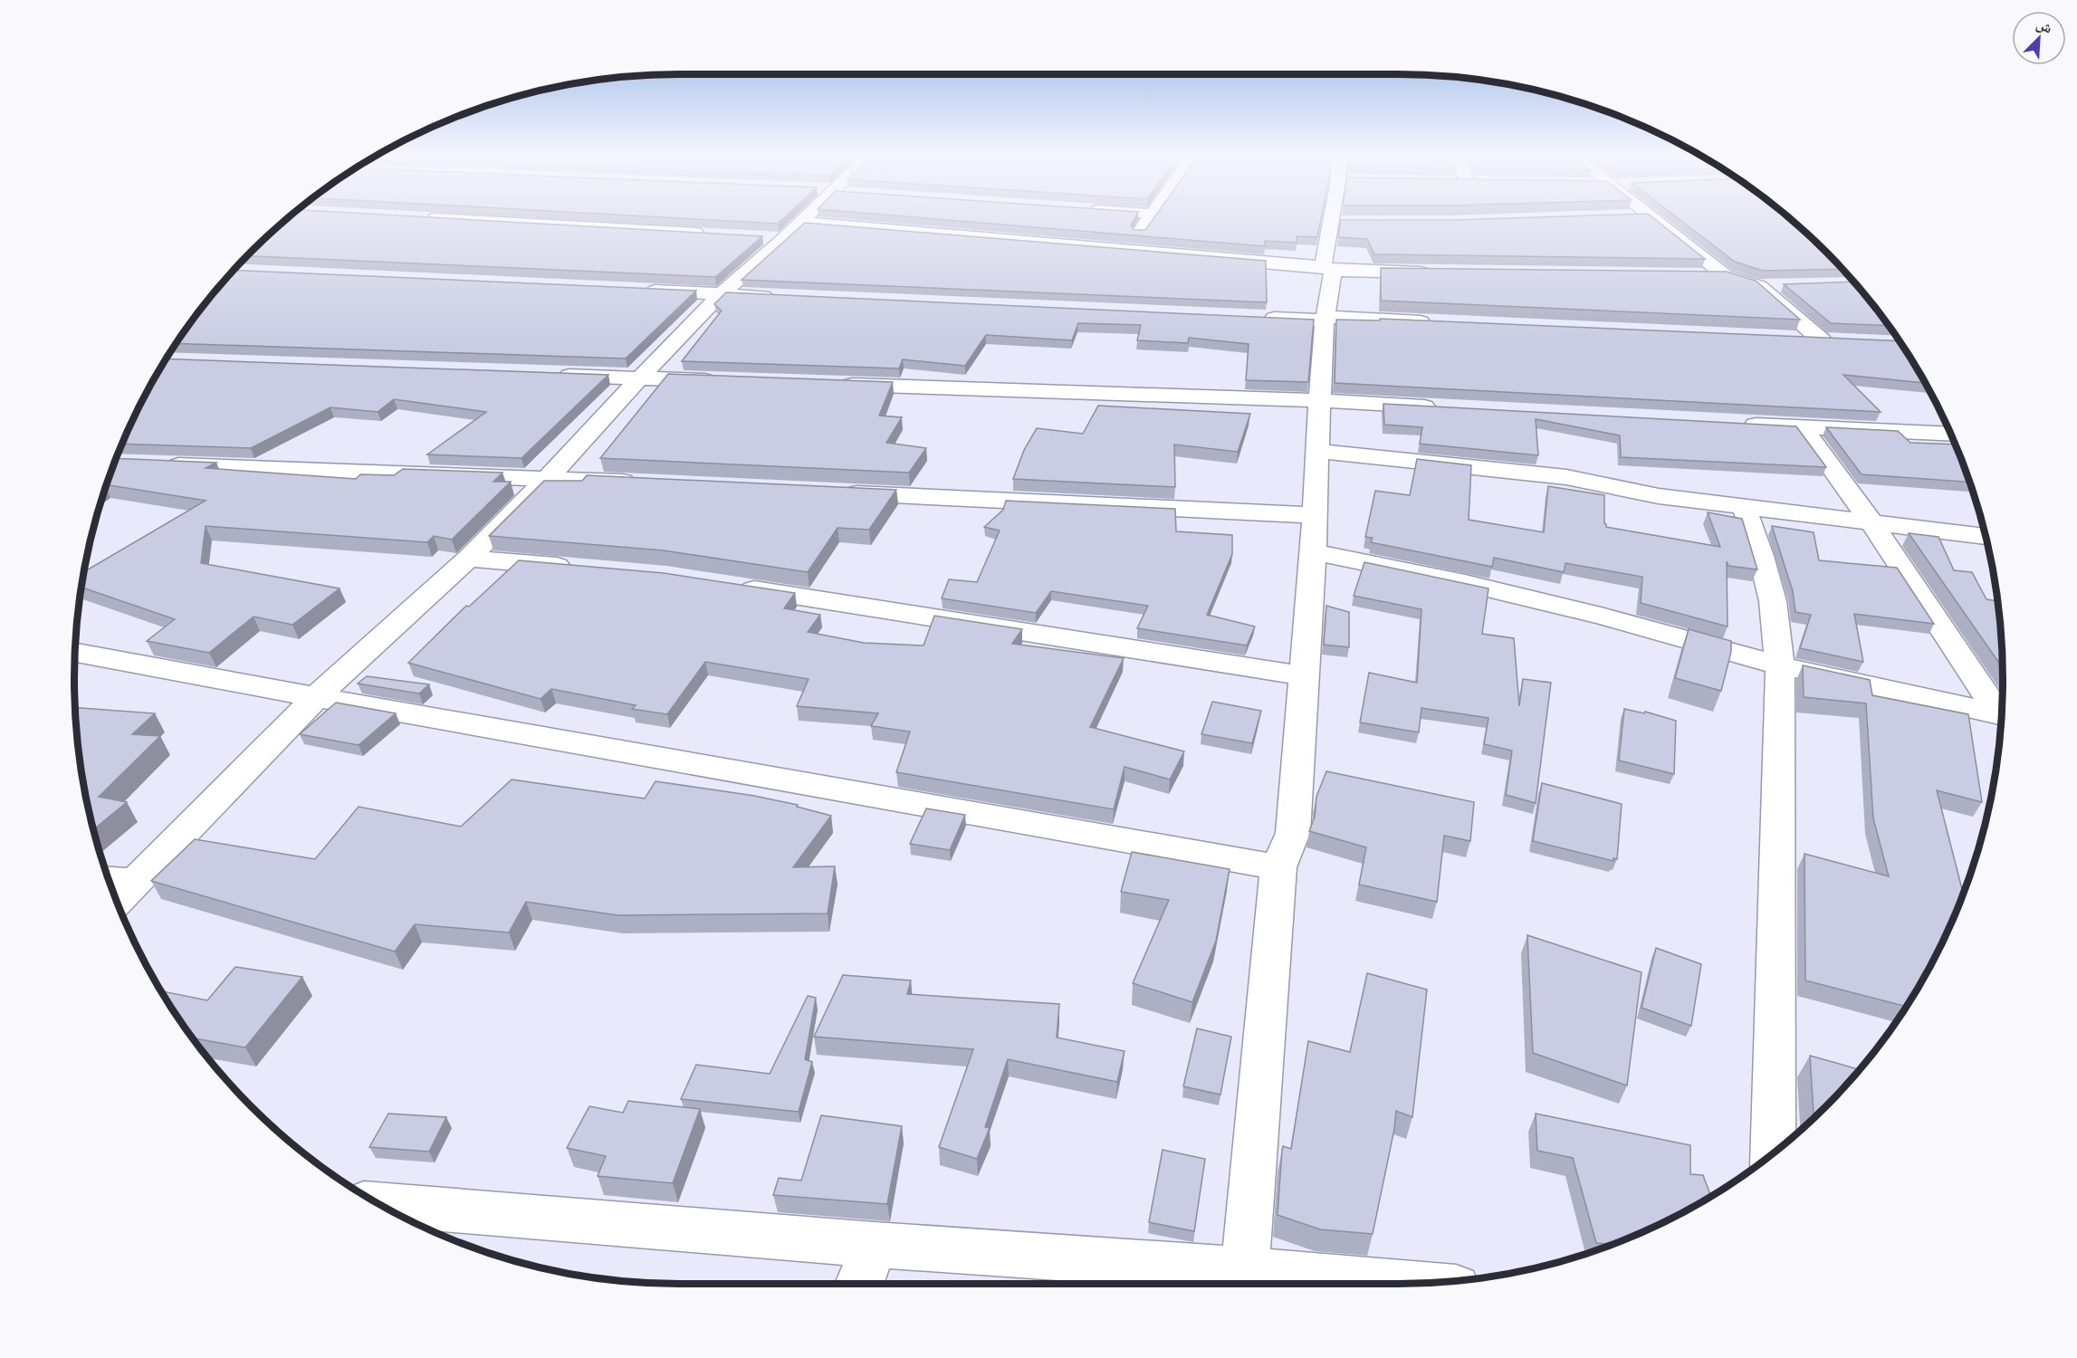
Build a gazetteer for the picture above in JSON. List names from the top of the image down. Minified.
{"north":"top right"}
